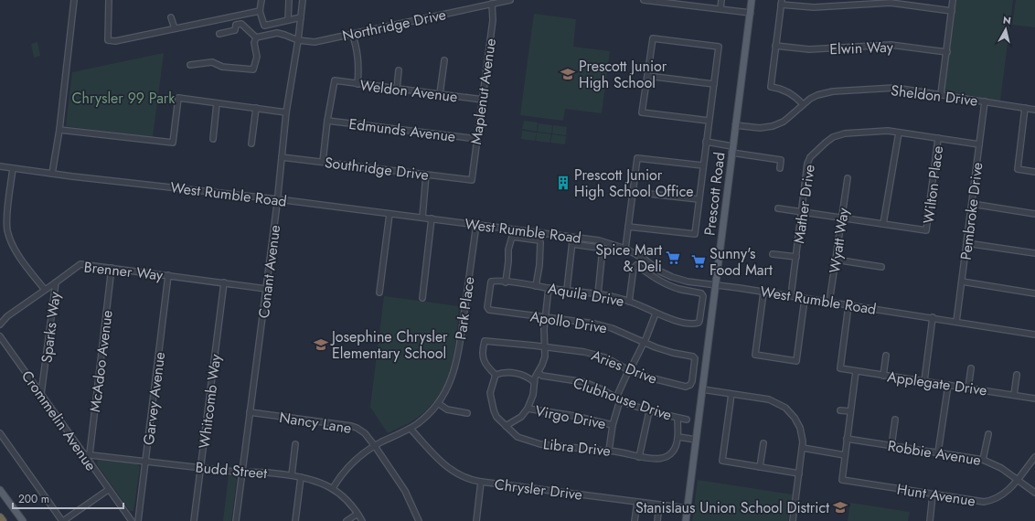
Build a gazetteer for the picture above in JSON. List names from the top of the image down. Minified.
{"streets":{"main road":["Prescott Road"],"street":["Northridge Drive","Elwin Way","Weldon Avenue","Maplenut Avenue","Sheldon Drive","Edmunds Avenue","Southridge Drive","Wilton Place","West Rumble Road","Mather Drive","Pembroke Drive","Wyatt Way","Brenner Way","Conant Avenue","Aquila Drive","Park Place","Apollo Drive","Sparks Way","McAdoo Avenue","Aries Drive","Applegate Drive","Garvey Avenue","Clubhouse Drive","Whitcomb Way","Virgo Drive","Crommelin Avenue","Nancy Lane","Libra Drive","Robbie Avenue","Budd Street","Chrysler Drive","Hunt Avenue"]},"crossings":[["Northridge Drive","Maplenut Avenue"],["Northridge Drive","Conant Avenue"],["Weldon Avenue","Maplenut Avenue"],["Weldon Avenue","Edmunds Avenue"],["Maplenut Avenue","Edmunds Avenue"],["Maplenut Avenue","Southridge Drive"],["Sheldon Drive","Prescott Road"],["Sheldon Drive","Pembroke Drive"],["Southridge Drive","Conant Avenue"],["Wilton Place","Mather Drive"],["West Rumble Road","Prescott Road"],["West Rumble Road","Mather Drive"],["West Rumble Road","Pembroke Drive"],["West Rumble Road","Wyatt Way"],["West Rumble Road","Conant Avenue"],["West Rumble Road","Park Place"],["West Rumble Road","Applegate Drive"],["Prescott Road","Chrysler Drive"],["Mather Drive","Pembroke Drive"],["Brenner Way","Conant Avenue"],["Brenner Way","Sparks Way"],["Brenner Way","McAdoo Avenue"],["Brenner Way","Garvey Avenue"],["Brenner Way","Whitcomb Way"],["Conant Avenue","Nancy Lane"],["Conant Avenue","Budd Street"],["Aquila Drive","Apollo Drive"],["Park Place","Nancy Lane"],["Park Place","Budd Street"],["Park Place","Chrysler Drive"],["Apollo Drive","Aries Drive"],["Sparks Way","Crommelin Avenue"],["McAdoo Avenue","Budd Street"],["Aries Drive","Virgo Drive"],["Aries Drive","Libra Drive"],["Garvey Avenue","Budd Street"],["Clubhouse Drive","Libra Drive"],["Whitcomb Way","Budd Street"],["Virgo Drive","Libra Drive"],["Crommelin Avenue","Budd Street"],["Robbie Avenue","Hunt Avenue"]],"parks":["Chrysler 99 Park"],"places":{"school or university":["Prescott Junior High School","Josephine Chrysler Elementary School","Stanislaus Union School District"],"building":["Prescott Junior High School Office"],"supermarket":["Spice Mart & Deli","Sunny's Food Mart"]},"scale_bar":"200 m","north":"top"}
